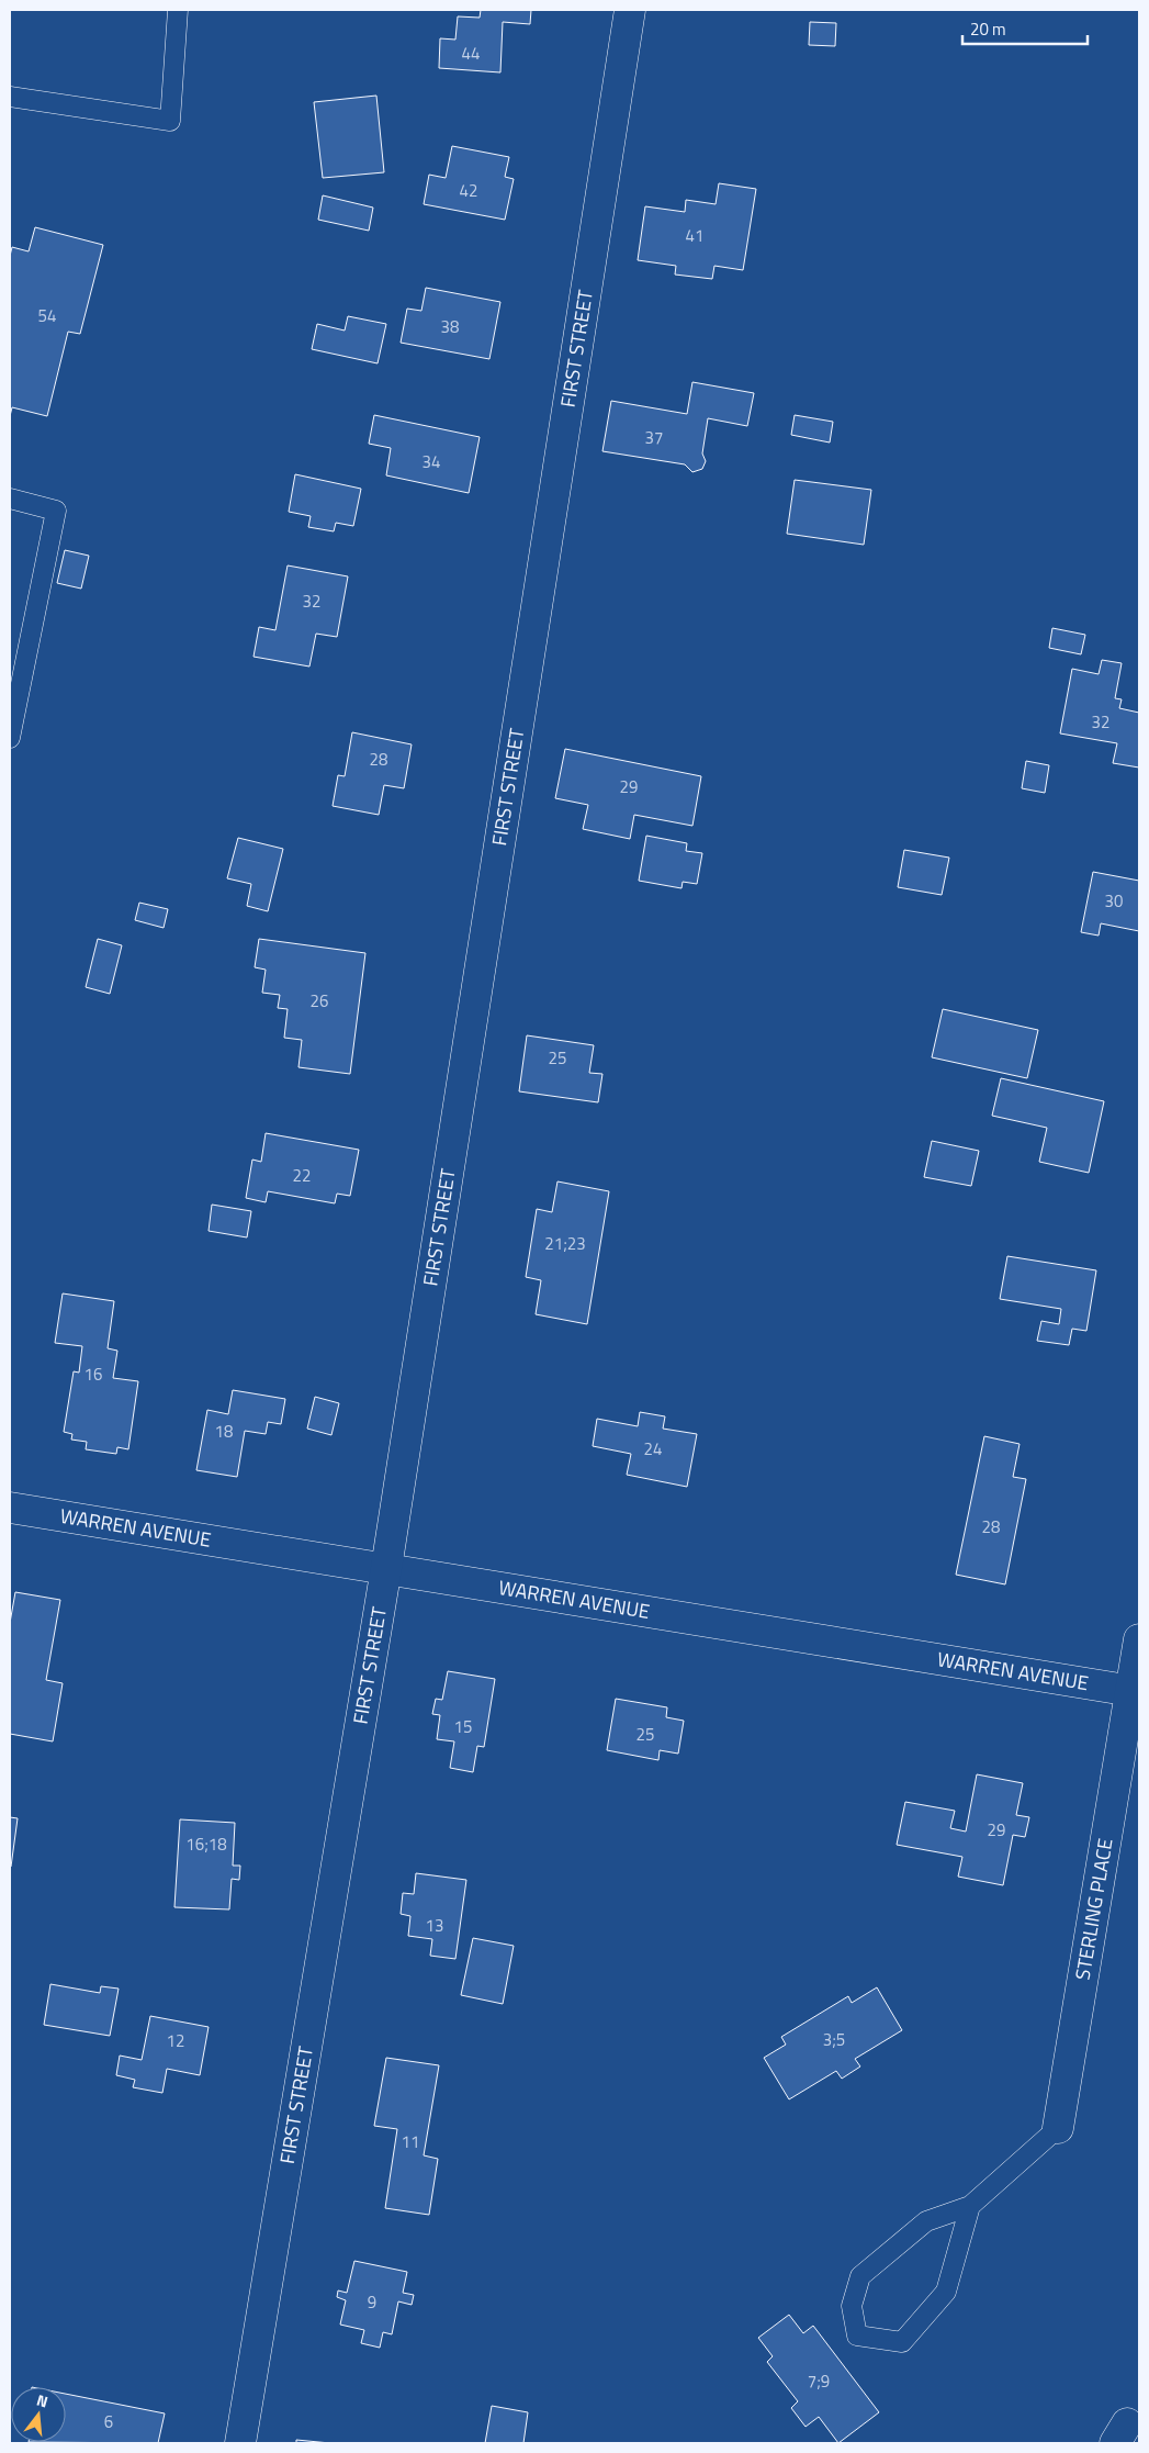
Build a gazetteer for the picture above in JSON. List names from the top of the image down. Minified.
{"streets":{"street":["FIRST STREET","WARREN AVENUE","STERLING PLACE"]},"crossings":[["FIRST STREET","WARREN AVENUE"],["WARREN AVENUE","STERLING PLACE"]],"house_numbers":["44","42","41","54","38","37","34","32","32","28","29","30","26","25","22","21;23","16","18","24","28","15","25","29","16;18","13","3;5","12","11","9","7;9","6"],"scale_bar":"20 m","north":"top"}
